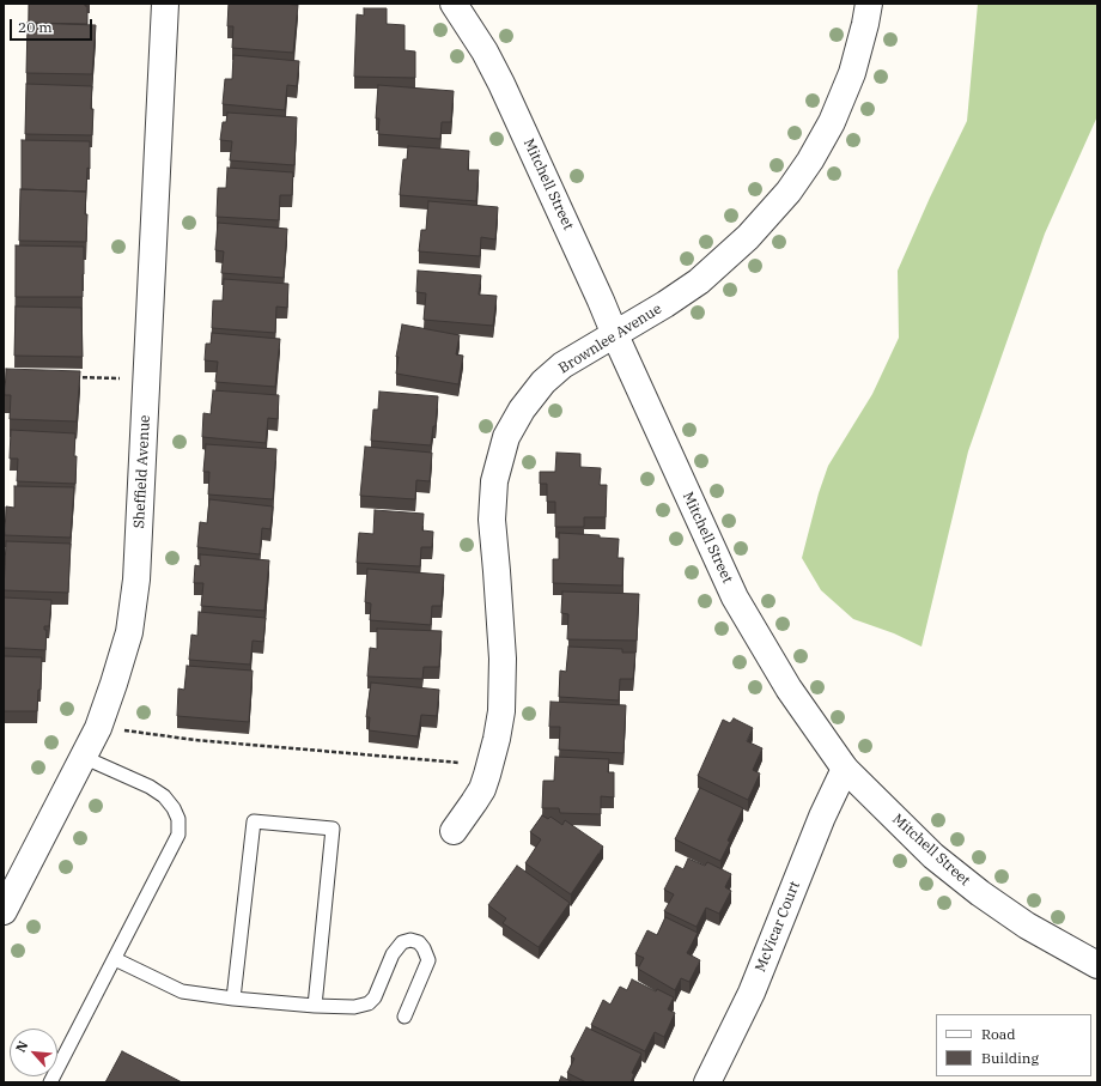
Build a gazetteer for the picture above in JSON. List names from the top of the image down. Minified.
{"streets":{"street":["Mitchell Street","Brownlee Avenue","Sheffield Avenue","McVicar Court"]},"crossings":[["Mitchell Street","Brownlee Avenue"],["Mitchell Street","McVicar Court"]],"legend":["Road","Building"],"scale_bar":"20 m","north":"top left"}
